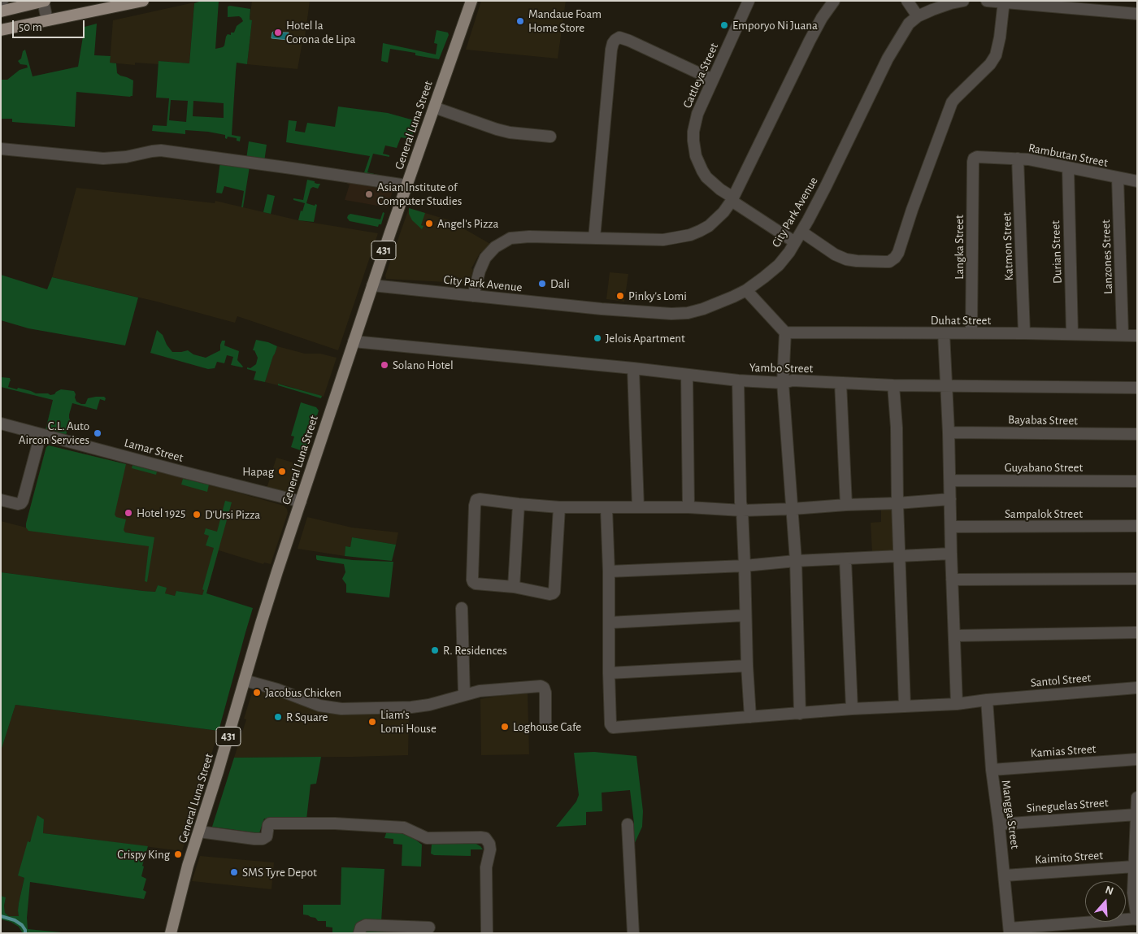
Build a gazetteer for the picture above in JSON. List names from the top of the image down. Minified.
{"streets":{"main road":["General Luna Street","431"],"street":["Cattleya Street","Rambutan Street","City Park Avenue","Katmon Street","Langka Street","Durian Street","Lanzones Street","Duhat Street","Yambo Street","Bayabas Street","Lamar Street","Guyabano Street","Sampalok Street","Santol Street","Kamias Street","Sineguelas Street","Mangga Street","Kaimito Street"]},"crossings":[["Cattleya Street","City Park Avenue"],["General Luna Street","City Park Avenue"],["General Luna Street","Lamar Street"],["Rambutan Street","Katmon Street"],["Rambutan Street","Langka Street"],["Rambutan Street","Durian Street"],["Rambutan Street","Lanzones Street"],["Katmon Street","Duhat Street"],["Langka Street","Duhat Street"],["Durian Street","Duhat Street"],["Lanzones Street","Duhat Street"],["Yambo Street","Santol Street"],["Santol Street","Mangga Street"],["Kamias Street","Mangga Street"],["Sineguelas Street","Mangga Street"],["Mangga Street","Kaimito Street"]],"places":["Mandaue Foam Home Store","Emporyo Ni Juana","Hotel la Corona de Lipa","Asian Institute of Computer Studies","Angel's Pizza","Dali","Pinky's Lomi","Jelois Apartment","Solano Hotel","C.L. Auto Aircon Services","Hapag","Hotel 1925","D'Ursi Pizza","R. Residences","Jacobus Chicken","R Square","Liam's Lomi House","Loghouse Cafe","Crispy King","SMS Tyre Depot"],"scale_bar":"50 m","north":"top"}
